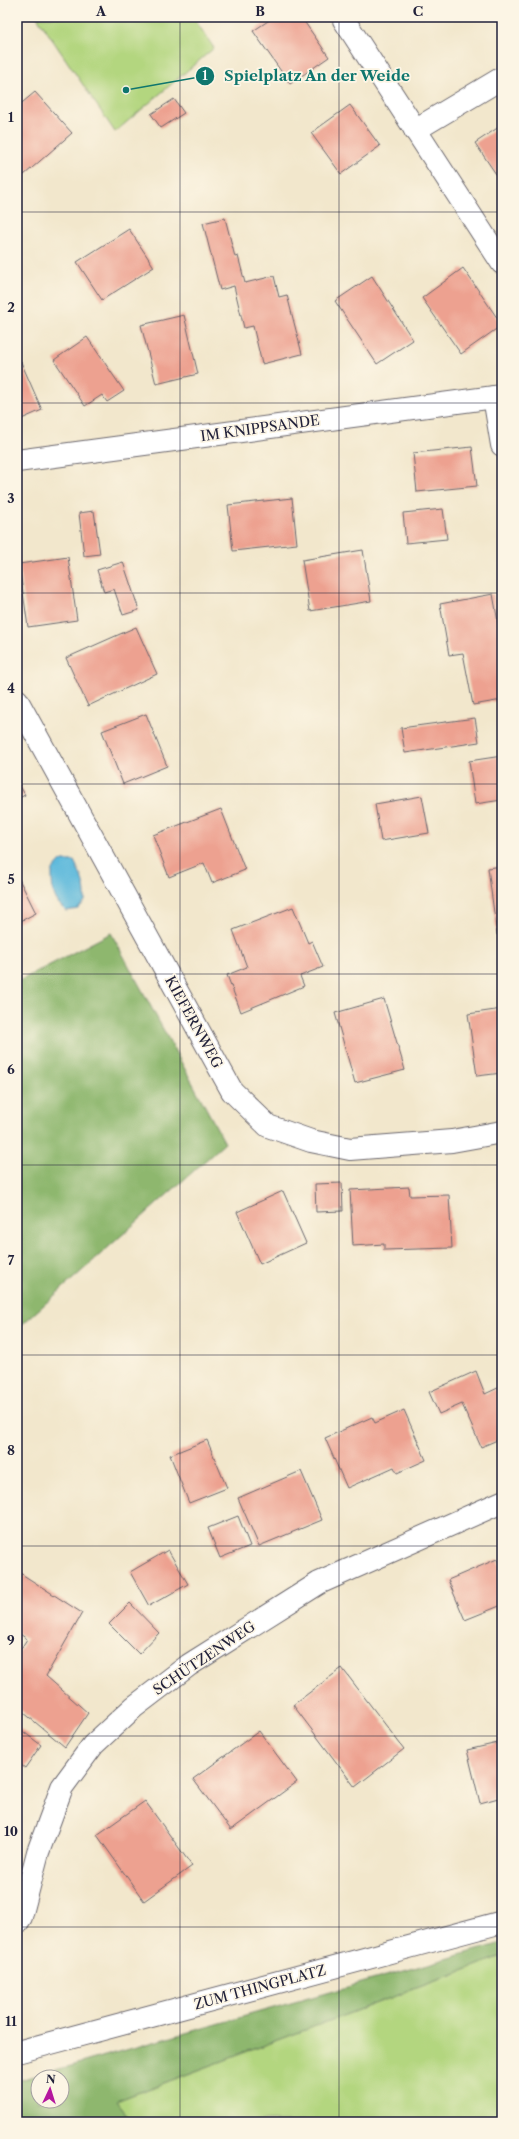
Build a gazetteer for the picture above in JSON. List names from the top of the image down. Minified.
{"streets":{"street":["IM KNIPPSANDE","KIEFERNWEG","SCHÜTZENWEG","ZUM THINGPLATZ"]},"places":["Spielplatz An der Weide"],"north":"top","grid":{"columns":["A","B","C"],"rows":["1","2","3","4","5","6","7","8","9","10","11"]}}
